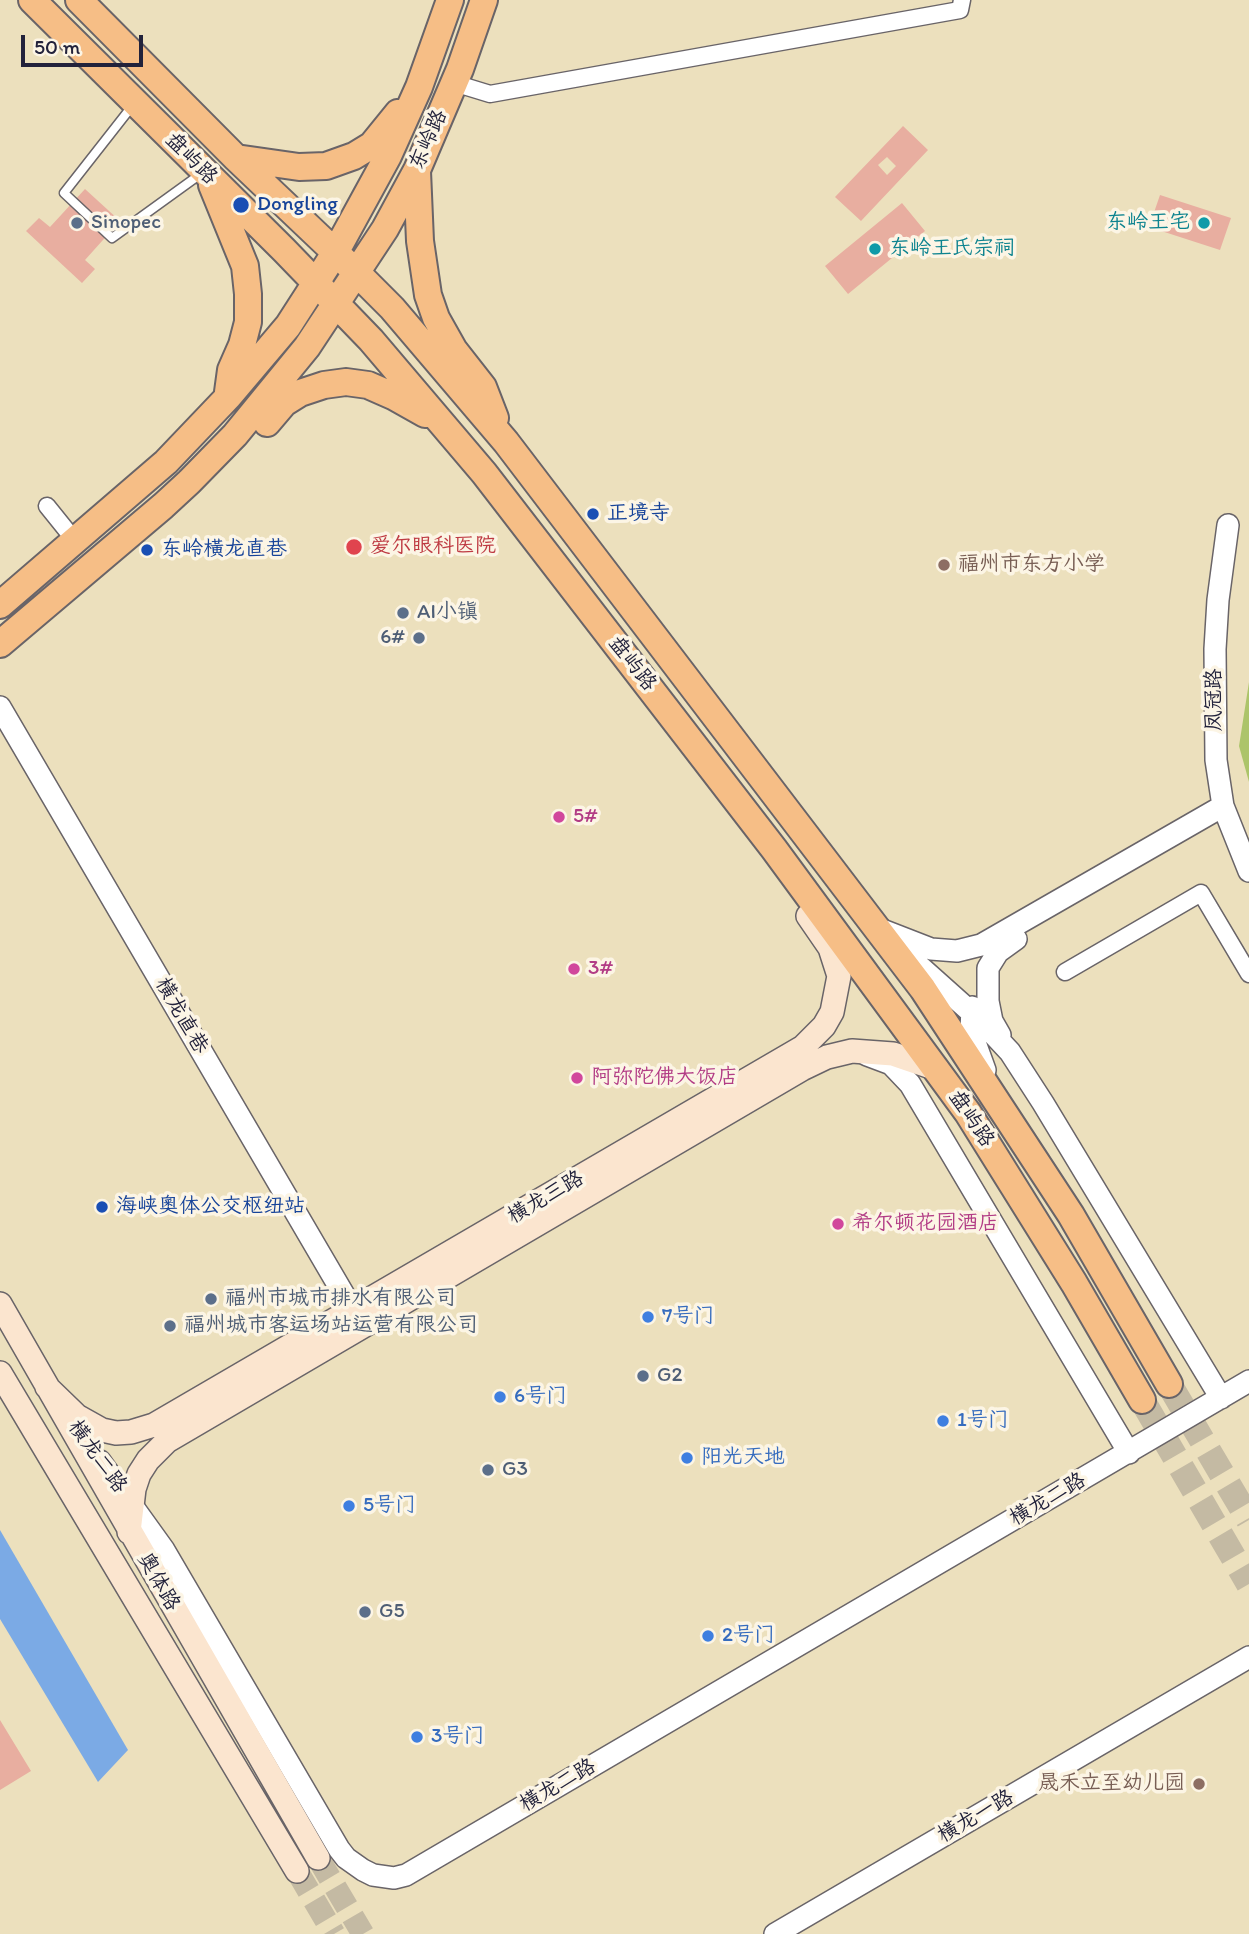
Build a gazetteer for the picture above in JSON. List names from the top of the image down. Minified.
{"streets":{"main road":["东岭路","盘屿路","横龙三路","奥体路"],"street":["凤冠路","横龙直巷","横龙二路","横龙一路"]},"crossings":[["东岭路","盘屿路"],["盘屿路","横龙三路"],["横龙直巷","横龙三路"],["横龙三路","横龙二路"],["横龙三路","奥体路"],["横龙二路","奥体路"]],"places":["Dongling","Sinopec","东岭王宅","东岭王氏宗祠","正境寺","爱尔眼科医院","东岭横龙直巷","福州市东方小学","AI小镇","6#","5#","3#","阿弥陀佛大饭店","海峡奥体公交枢纽站","希尔顿花园酒店","福州市城市排水有限公司","7号门","福州城市客运场站运营有限公司","G2","6号门","1号门","阳光天地","G3","5号门","G5","2号门","3号门","晟禾立至幼儿园"],"scale_bar":"50 m"}
